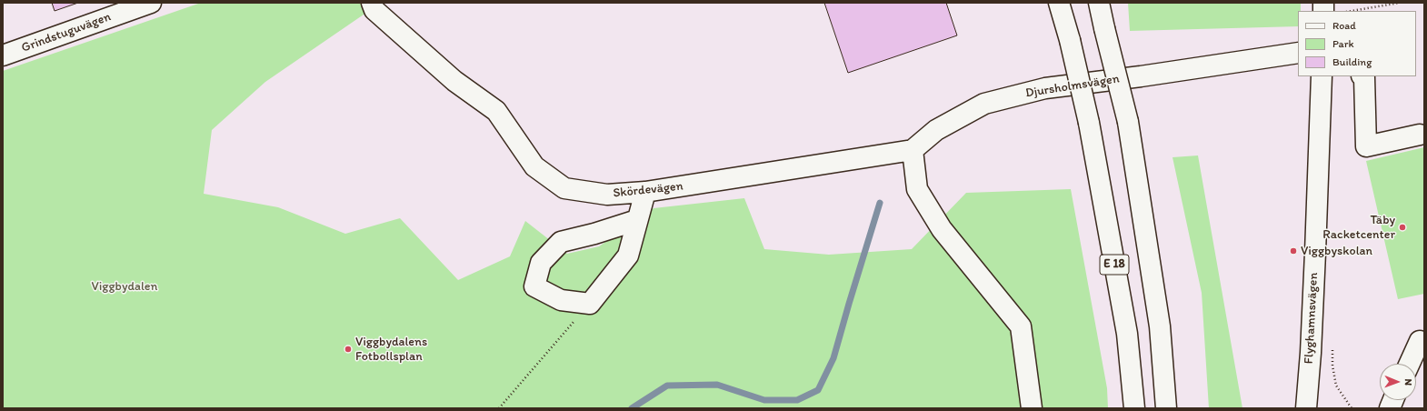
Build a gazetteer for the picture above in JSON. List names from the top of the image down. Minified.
{"streets":{"main road":["Grindstuguvägen","Djursholmsvägen","Skördevägen","E 18","Flyghamnsvägen"]},"crossings":[["Djursholmsvägen","Skördevägen"]],"parks":["Viggbydalen"],"places":["Täby Racketcenter","Viggbyskolan","Viggbydalens Fotbollsplan"],"legend":["Road","Park","Building"],"north":"right"}
